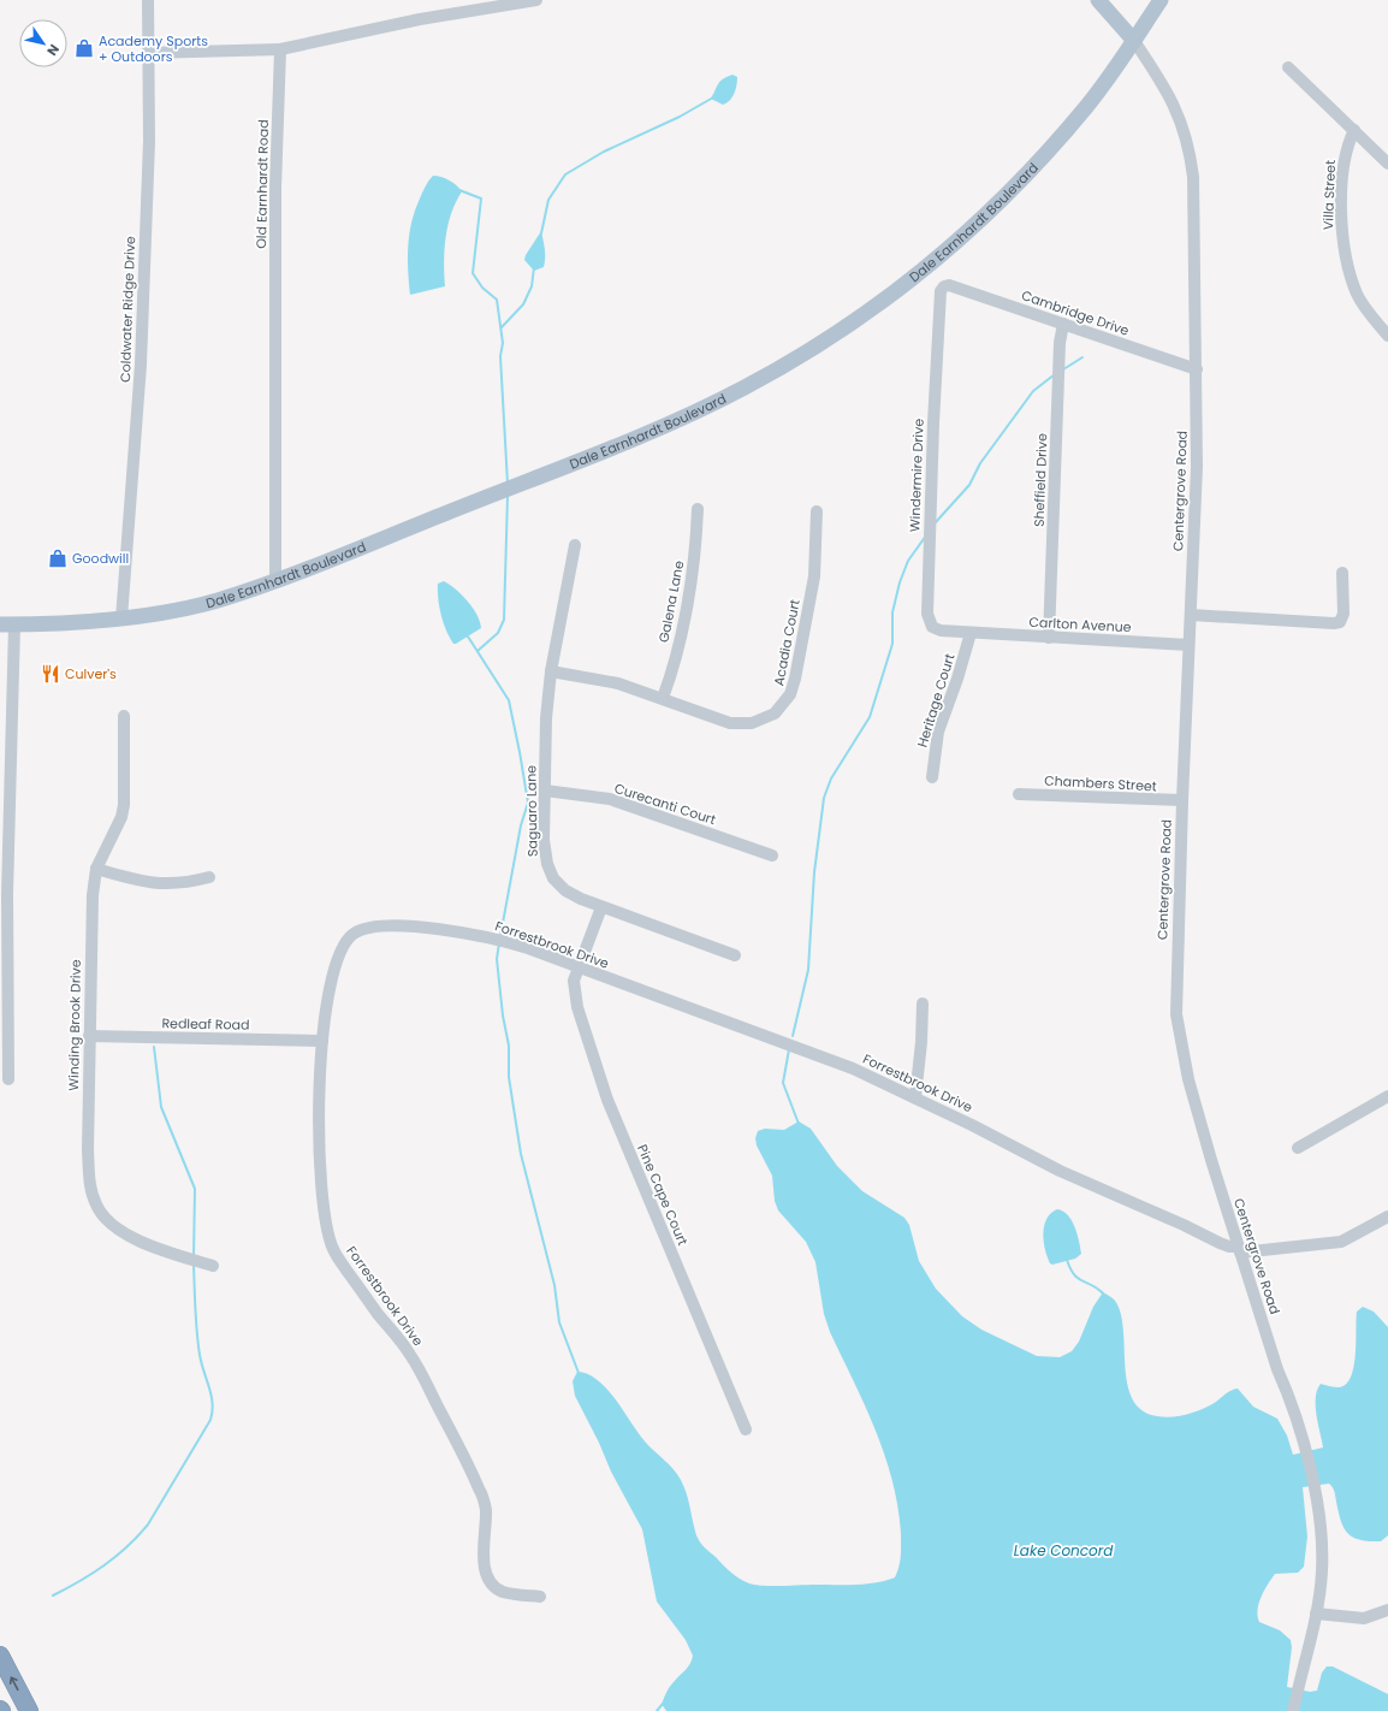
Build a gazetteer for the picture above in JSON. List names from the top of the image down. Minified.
{"streets":{"main road":["Dale Earnhardt Boulevard"],"street":["Old Earnhardt Road","Villa Street","Coldwater Ridge Drive","Cambridge Drive","Windermire Drive","Sheffield Drive","Centergrove Road","Galena Lane","Carlton Avenue","Acadia Court","Heritage Court","Chambers Street","Curecanti Court","Saguaro Lane","Forrestbrook Drive","Redleaf Road","Winding Brook Drive","Pine Cape Court"]},"crossings":[["Old Earnhardt Road","Dale Earnhardt Boulevard"],["Dale Earnhardt Boulevard","Coldwater Ridge Drive"],["Dale Earnhardt Boulevard","Centergrove Road"],["Cambridge Drive","Windermire Drive"],["Cambridge Drive","Sheffield Drive"],["Cambridge Drive","Centergrove Road"],["Windermire Drive","Carlton Avenue"],["Windermire Drive","Heritage Court"],["Sheffield Drive","Carlton Avenue"],["Centergrove Road","Carlton Avenue"],["Centergrove Road","Chambers Street"],["Centergrove Road","Forrestbrook Drive"],["Galena Lane","Acadia Court"],["Carlton Avenue","Heritage Court"],["Acadia Court","Saguaro Lane"],["Curecanti Court","Saguaro Lane"],["Saguaro Lane","Pine Cape Court"],["Forrestbrook Drive","Redleaf Road"],["Forrestbrook Drive","Pine Cape Court"],["Redleaf Road","Winding Brook Drive"]],"water":["Lake Concord"],"places":{"shop":["Academy Sports + Outdoors","Goodwill"],"restaurant":["Culver's"]},"north":"bottom right"}
